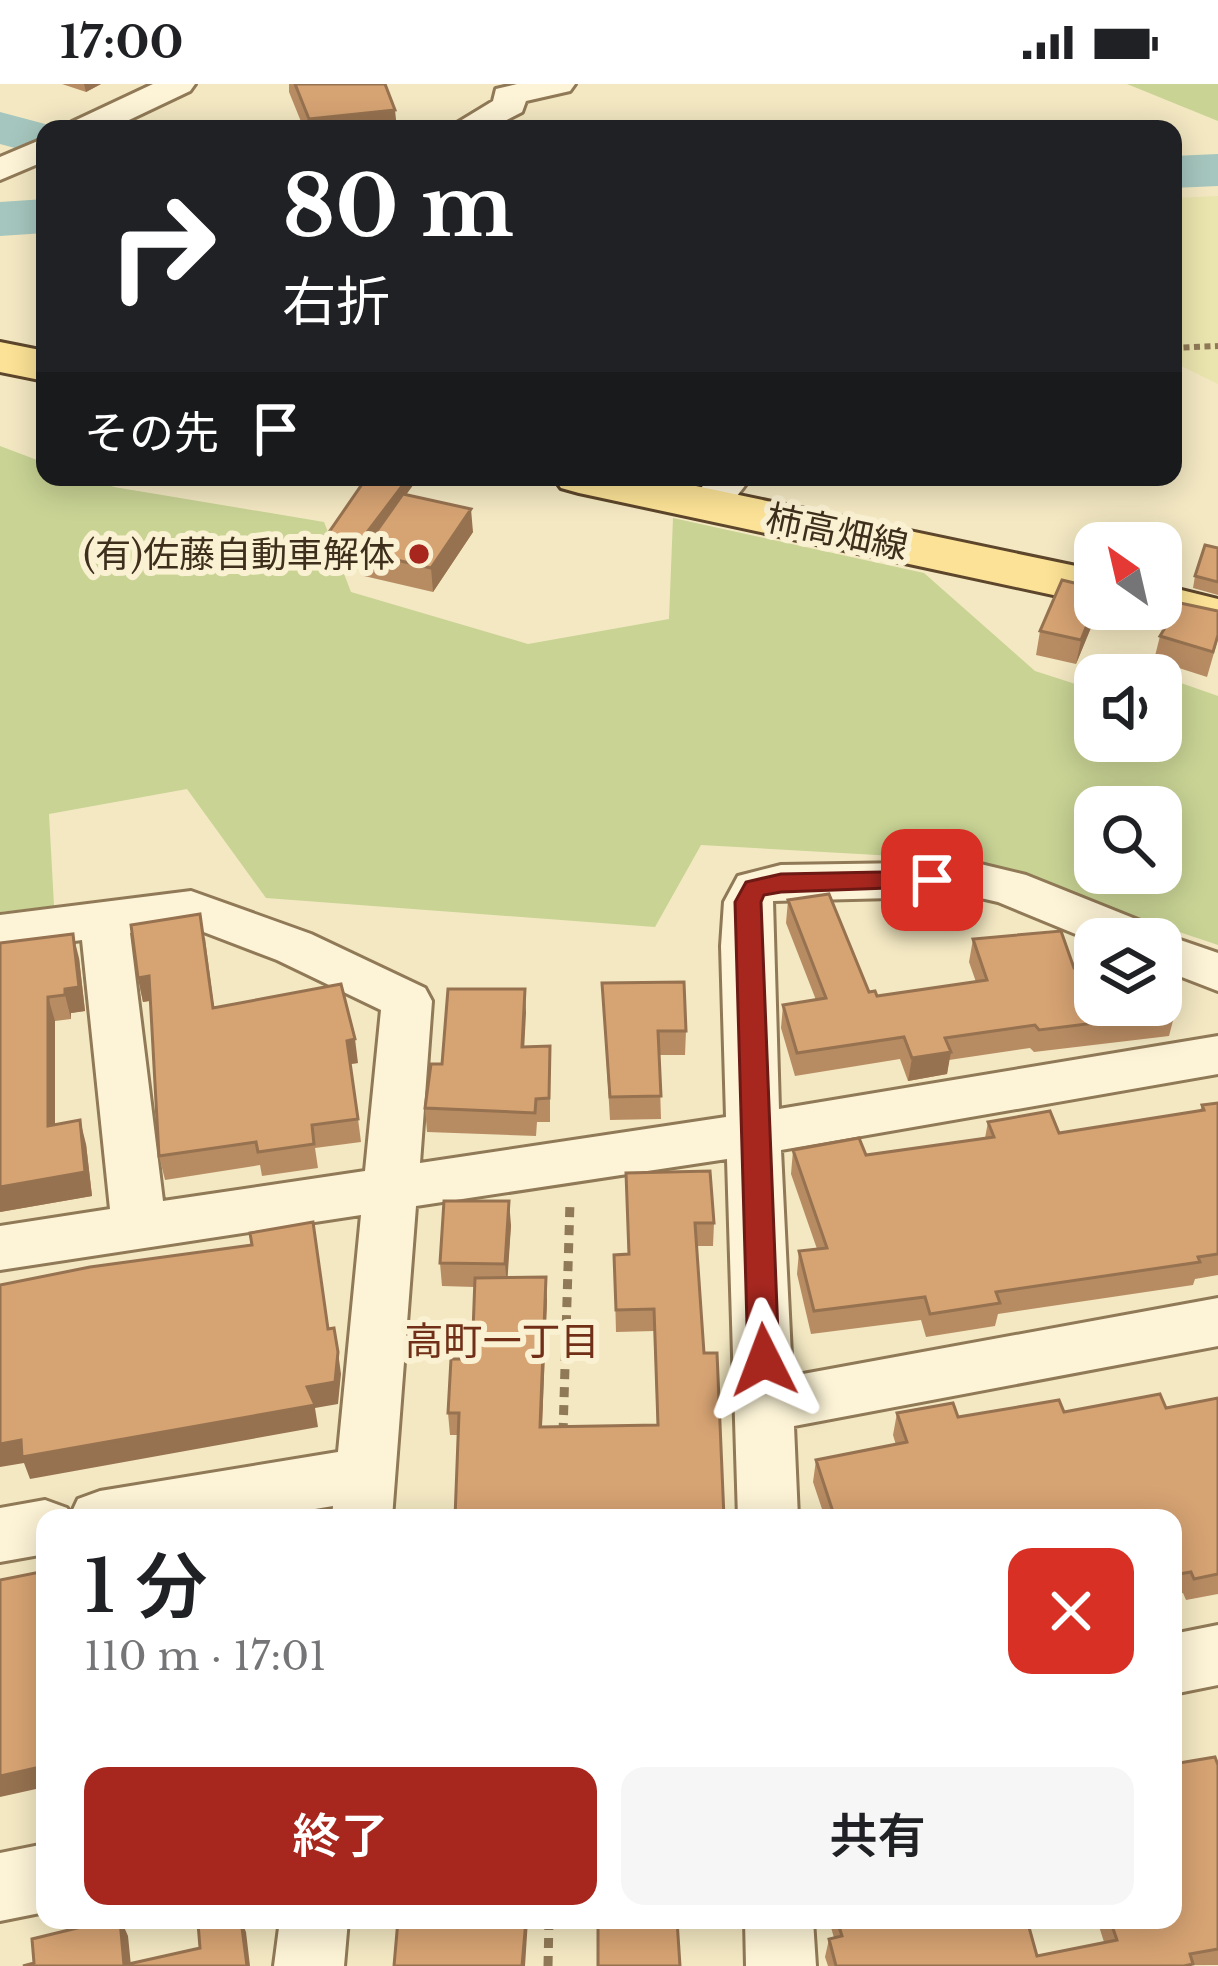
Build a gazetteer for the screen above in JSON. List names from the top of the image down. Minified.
{"streets":{"main road":["柿高畑線"]},"districts":["高町一丁目"],"places":["(有)佐藤自動車解体"],"north":"top left","page":{"status":"17:00","turn":["80 m","右折"],"then":"その先","heading":["1 分","110 m · 17:01"],"buttons":["終了","共有"]}}
